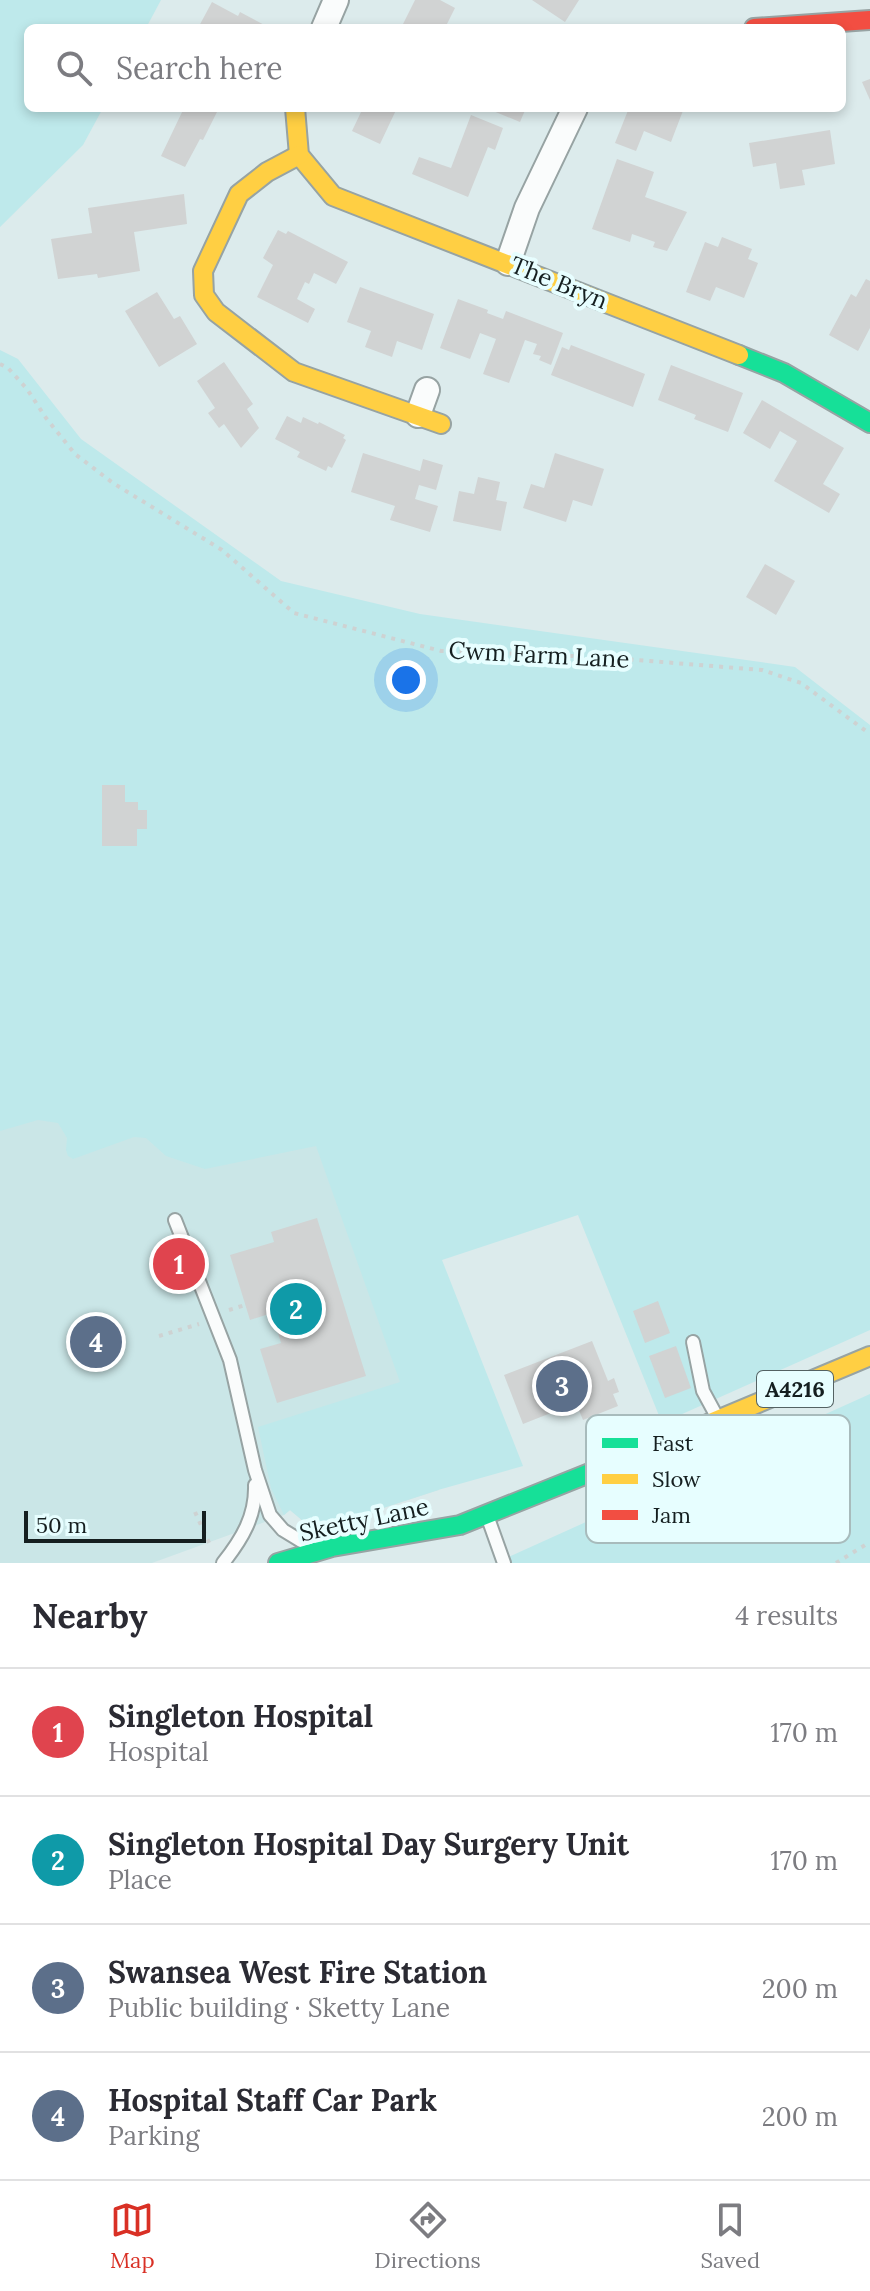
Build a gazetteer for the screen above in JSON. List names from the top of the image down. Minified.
{"streets":{"street":["The Bryn","A4216","Sketty Lane"],"path":["Cwm Farm Lane"]},"legend":["Fast","Slow","Jam"],"scale_bar":"50 m","page":{"search":"Search here","pins":["1","2","4","3"],"scale":"50 m","heading":["Nearby","4 results"],"list":[{"mark":"1","name":"Singleton Hospital","note":"Hospital","value":"170 m"},{"mark":"2","name":"Singleton Hospital Day Surgery Unit","note":"Place","value":"170 m"},{"mark":"3","name":"Swansea West Fire Station","note":"Public building · Sketty Lane","value":"200 m"},{"mark":"4","name":"Hospital Staff Car Park","note":"Parking","value":"200 m"}],"nav":["Map","Directions","Saved"]}}
